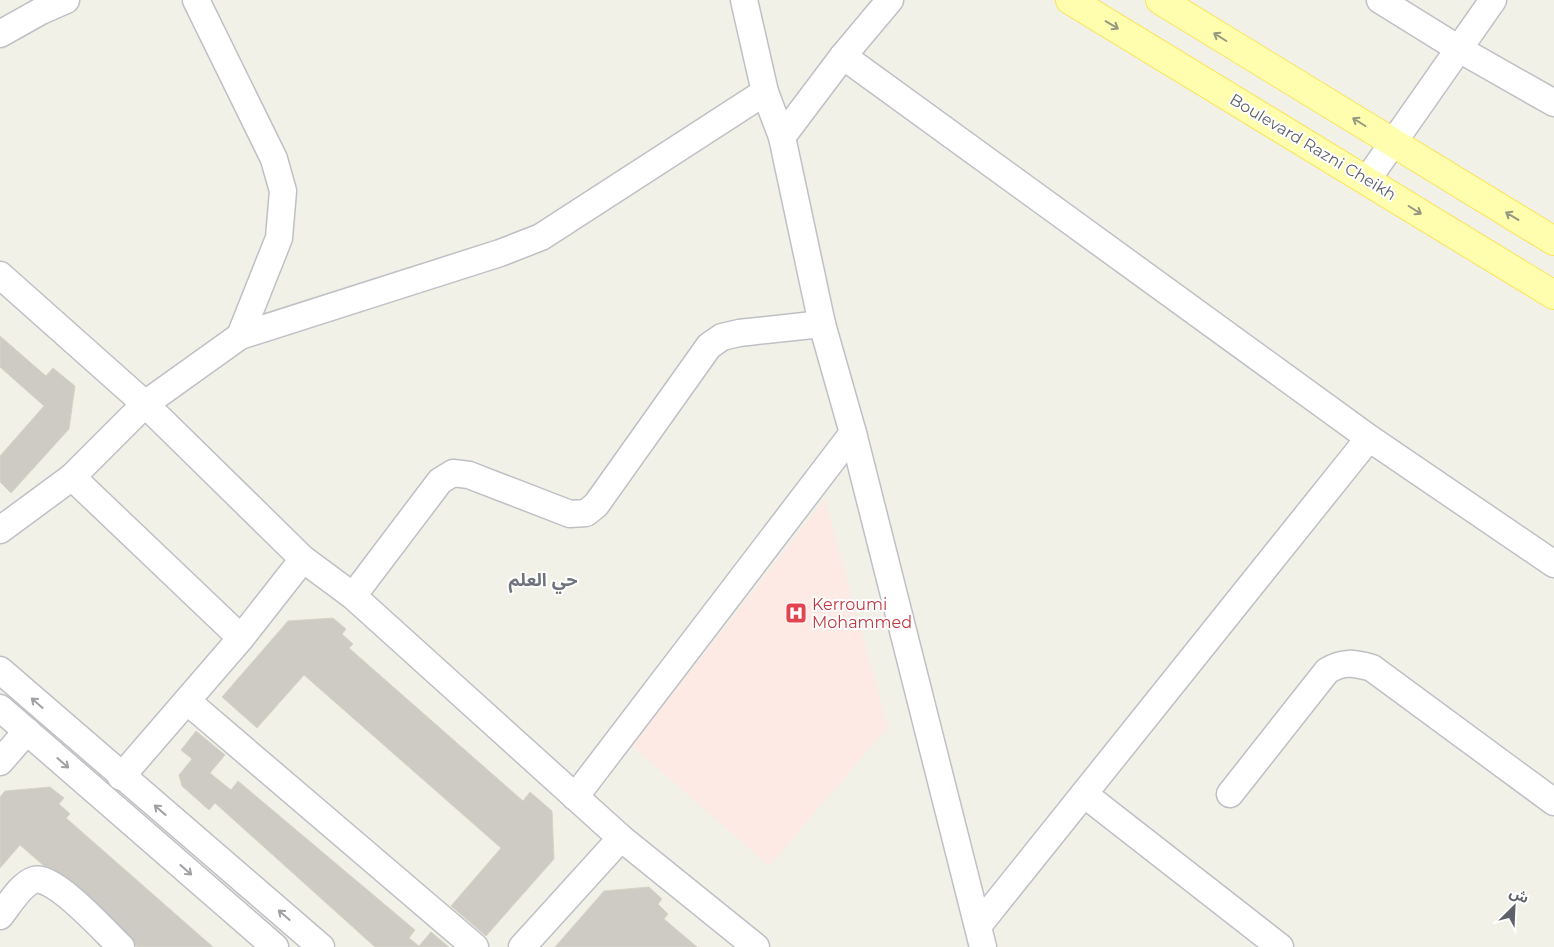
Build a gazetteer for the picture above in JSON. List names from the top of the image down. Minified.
{"streets":{"main road":["Boulevard Razni Cheikh"]},"districts":["حي العلم"],"places":{"hospital":["Kerroumi Mohammed"]},"north":"top right"}
